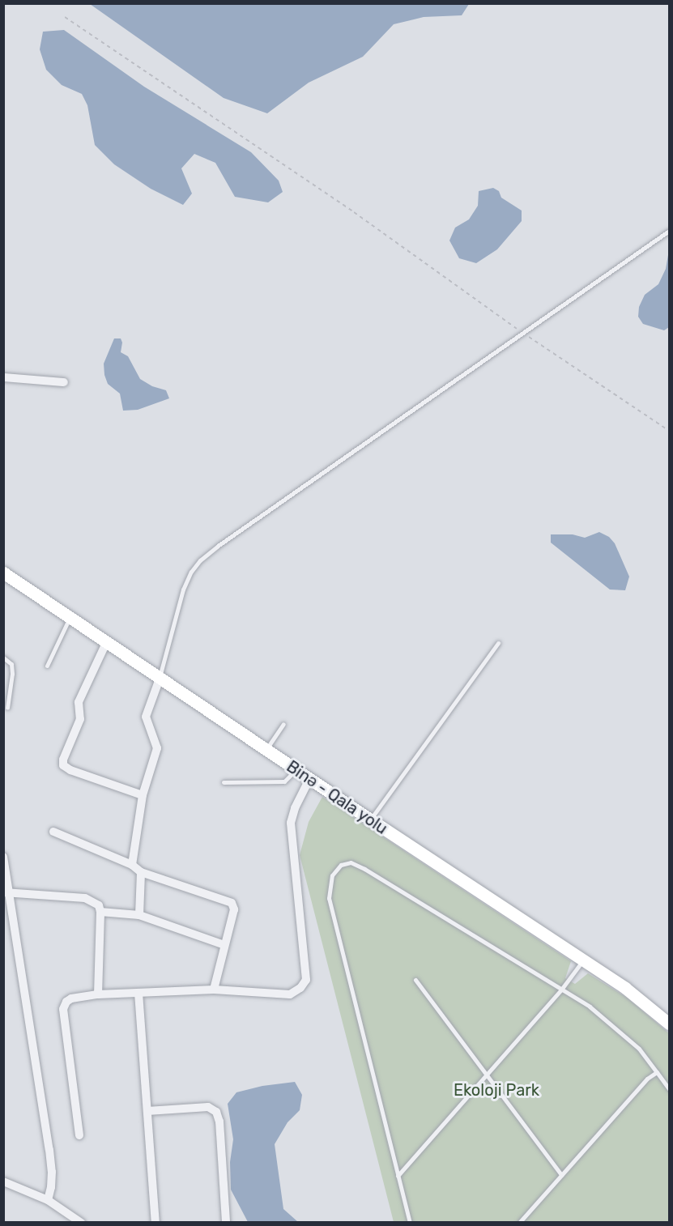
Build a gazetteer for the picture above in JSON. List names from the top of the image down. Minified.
{"streets":{"main road":["Binə - Qala yolu"]},"parks":["Ekoloji Park"]}
